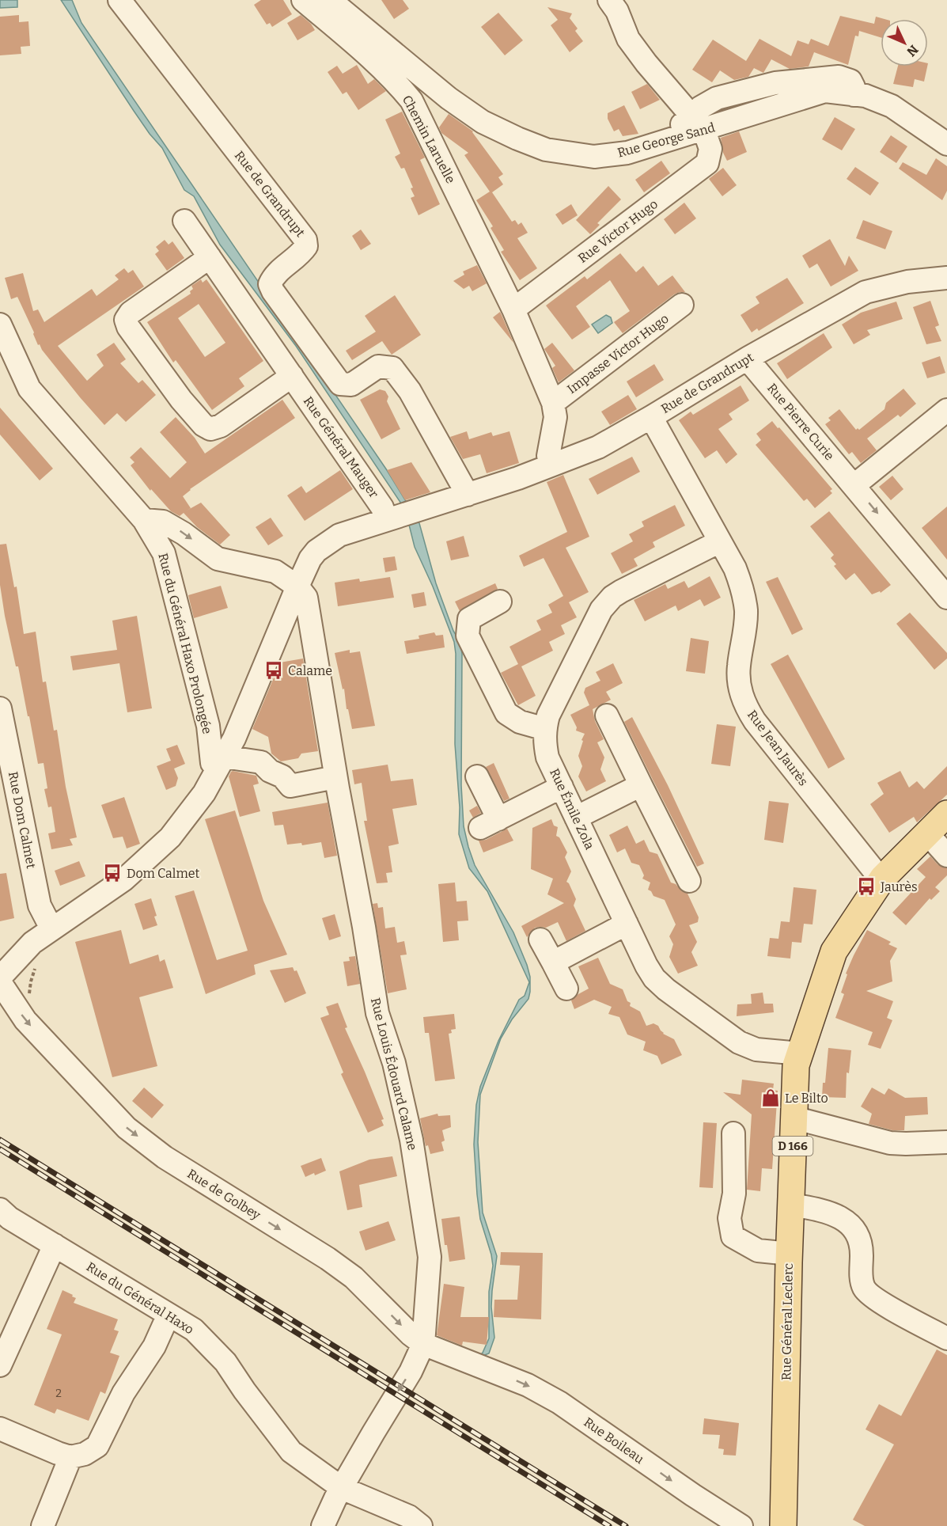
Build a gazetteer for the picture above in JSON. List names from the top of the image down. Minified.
{"streets":{"main road":["D 166","Rue Général Leclerc"],"street":["Chemin Laruelle","Rue George Sand","Rue de Grandrupt","Rue Victor Hugo","Impasse Victor Hugo","Rue Pierre Curie","Rue Général Mauger","Rue du Général Haxo Prolongée","Rue Jean Jaurès","Rue Émile Zola","Rue Dom Calmet","Rue Louis Édouard Calame","Rue de Golbey","Rue du Général Haxo","Rue Boileau"]},"crossings":[["Chemin Laruelle","Rue Victor Hugo"],["Rue George Sand","Rue Victor Hugo"],["Rue de Grandrupt","Rue Pierre Curie"],["Rue de Grandrupt","Rue Général Mauger"],["Rue de Grandrupt","Rue Jean Jaurès"],["Rue Jean Jaurès","Rue Émile Zola"],["Rue Jean Jaurès","Rue Général Leclerc"],["Rue Émile Zola","Rue Général Leclerc"],["Rue Louis Édouard Calame","Rue de Golbey"],["Rue Louis Édouard Calame","Rue du Général Haxo"],["Rue de Golbey","Rue Boileau"]],"one_way":["Rue Pierre Curie","Rue de Golbey","Rue Boileau"],"places":{"bus stop":["Calame","Dom Calmet","Jaurès"],"shop":["Le Bilto"]},"house_numbers":["2"],"north":"bottom right"}
